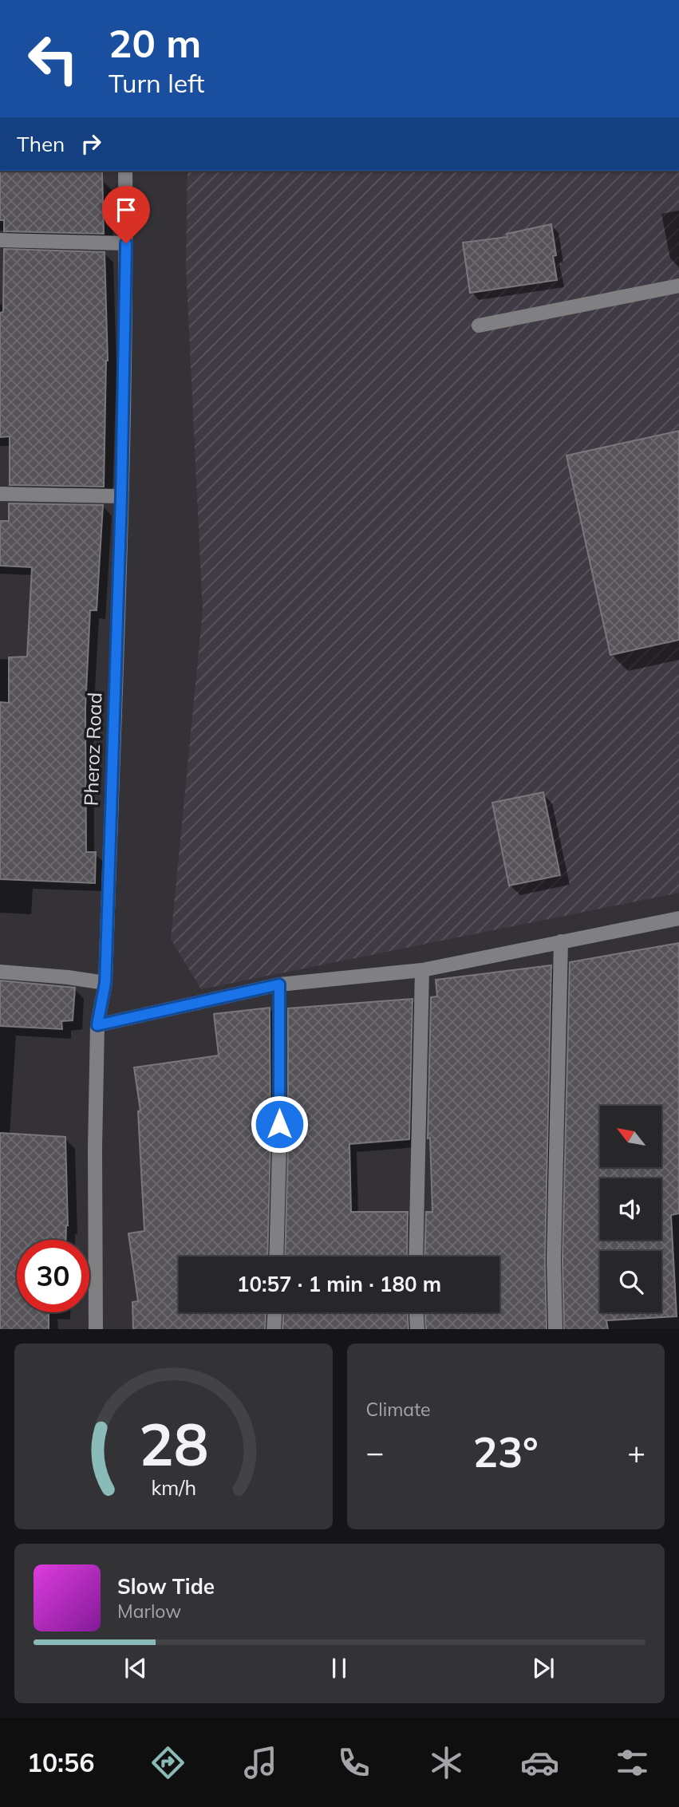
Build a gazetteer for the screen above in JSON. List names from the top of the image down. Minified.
{"streets":{"street":["Pheroz Road"]},"north":"top left","page":{"turn":["20 m","Turn left"],"then":"Then","limit":"30","trip":"10:57 · 1 min · 180 m","tile":"Climate","heat":["−","23°","+"],"song":["Slow Tide","Marlow"],"tabs":"10:56","gauge":["28","km/h"]}}
